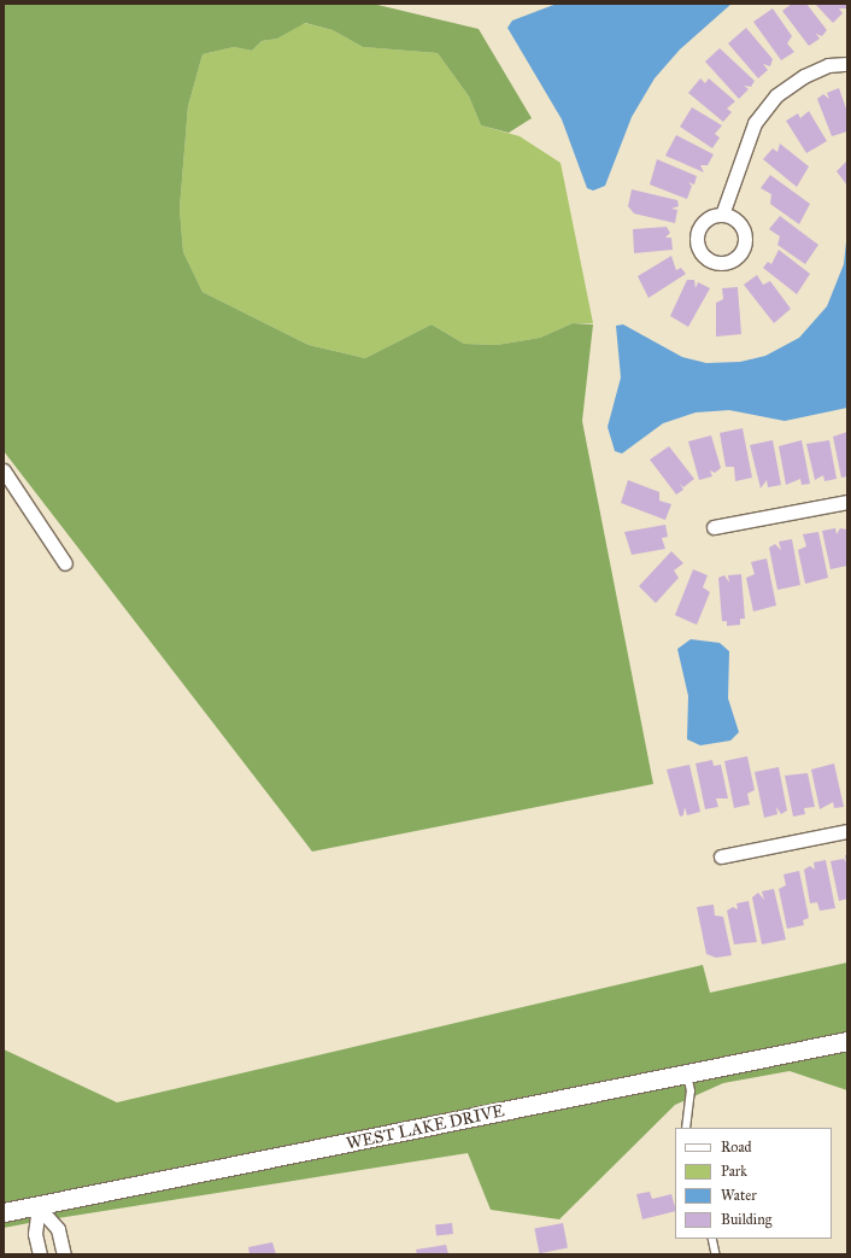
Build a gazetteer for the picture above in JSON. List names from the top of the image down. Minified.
{"streets":{"street":["WEST LAKE DRIVE"]},"legend":["Road","Park","Water","Building"]}
